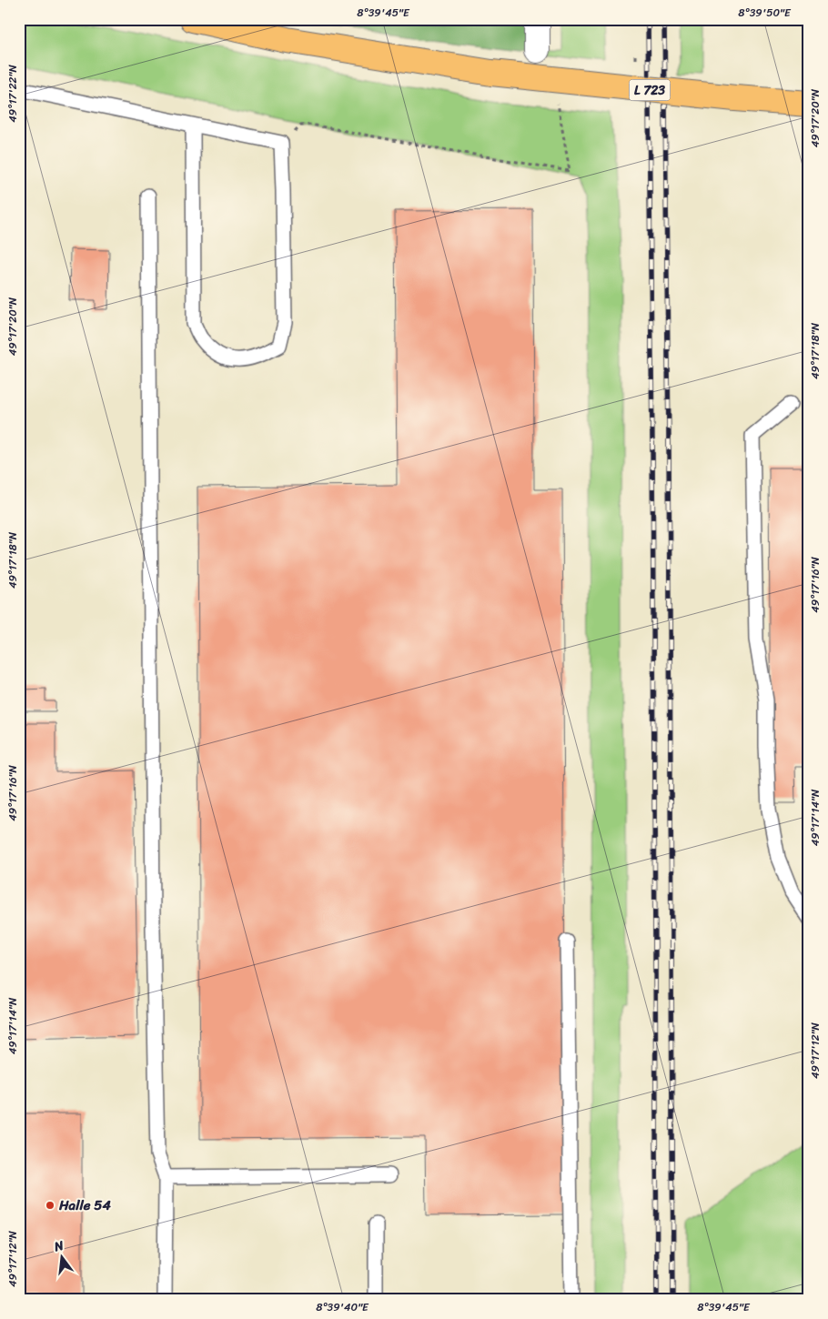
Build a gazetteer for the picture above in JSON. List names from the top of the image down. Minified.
{"streets":{"main road":["L 723"]},"places":["Halle 54"],"north":"top","coordinates":["8°39'45\"E","8°39'50\"E","49°17'22\"N","49°17'20\"N","49°17'18\"N","49°17'16\"N","49°17'14\"N","49°17'12\"N","8°39'40\"E"]}
